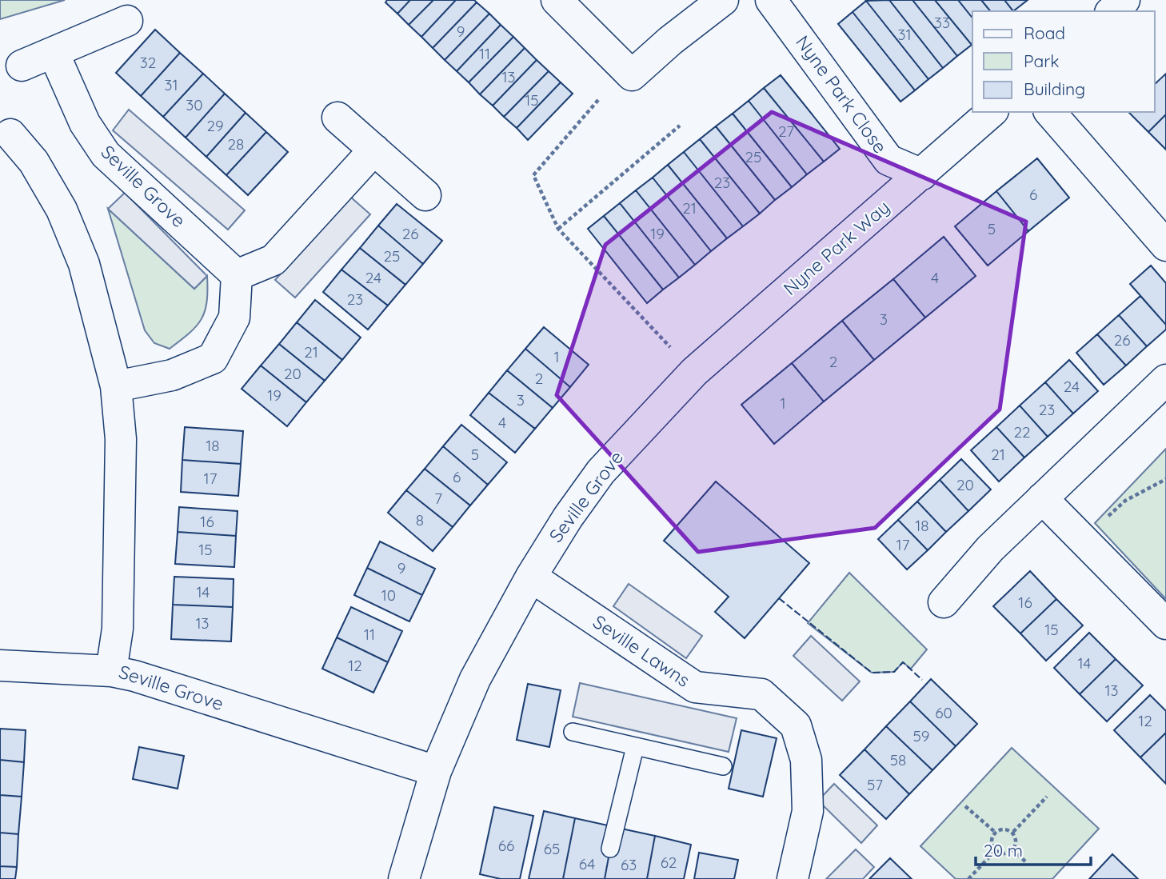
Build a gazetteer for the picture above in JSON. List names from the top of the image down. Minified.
{"streets":{"street":["Nyne Park Close","Seville Grove","Nyne Park Way","Seville Lawns"]},"crossings":[["Nyne Park Close","Nyne Park Way"],["Seville Grove","Nyne Park Way"],["Seville Grove","Seville Lawns"]],"house_numbers":["33","9","31","11","32","13","31","15","30","29","27","28","25","23","6","21","5","26","19","25","24","4","23","3","26","21","1","2","20","2","24","19","3","1","23","4","22","18","5","21","6","17","20","7","8","16","18","17","15","9","14","10","16","13","15","11","14","12","13","60","12","59","58","57","66","65","62","64","63"],"legend":["Road","Park","Building"],"scale_bar":"20 m"}
